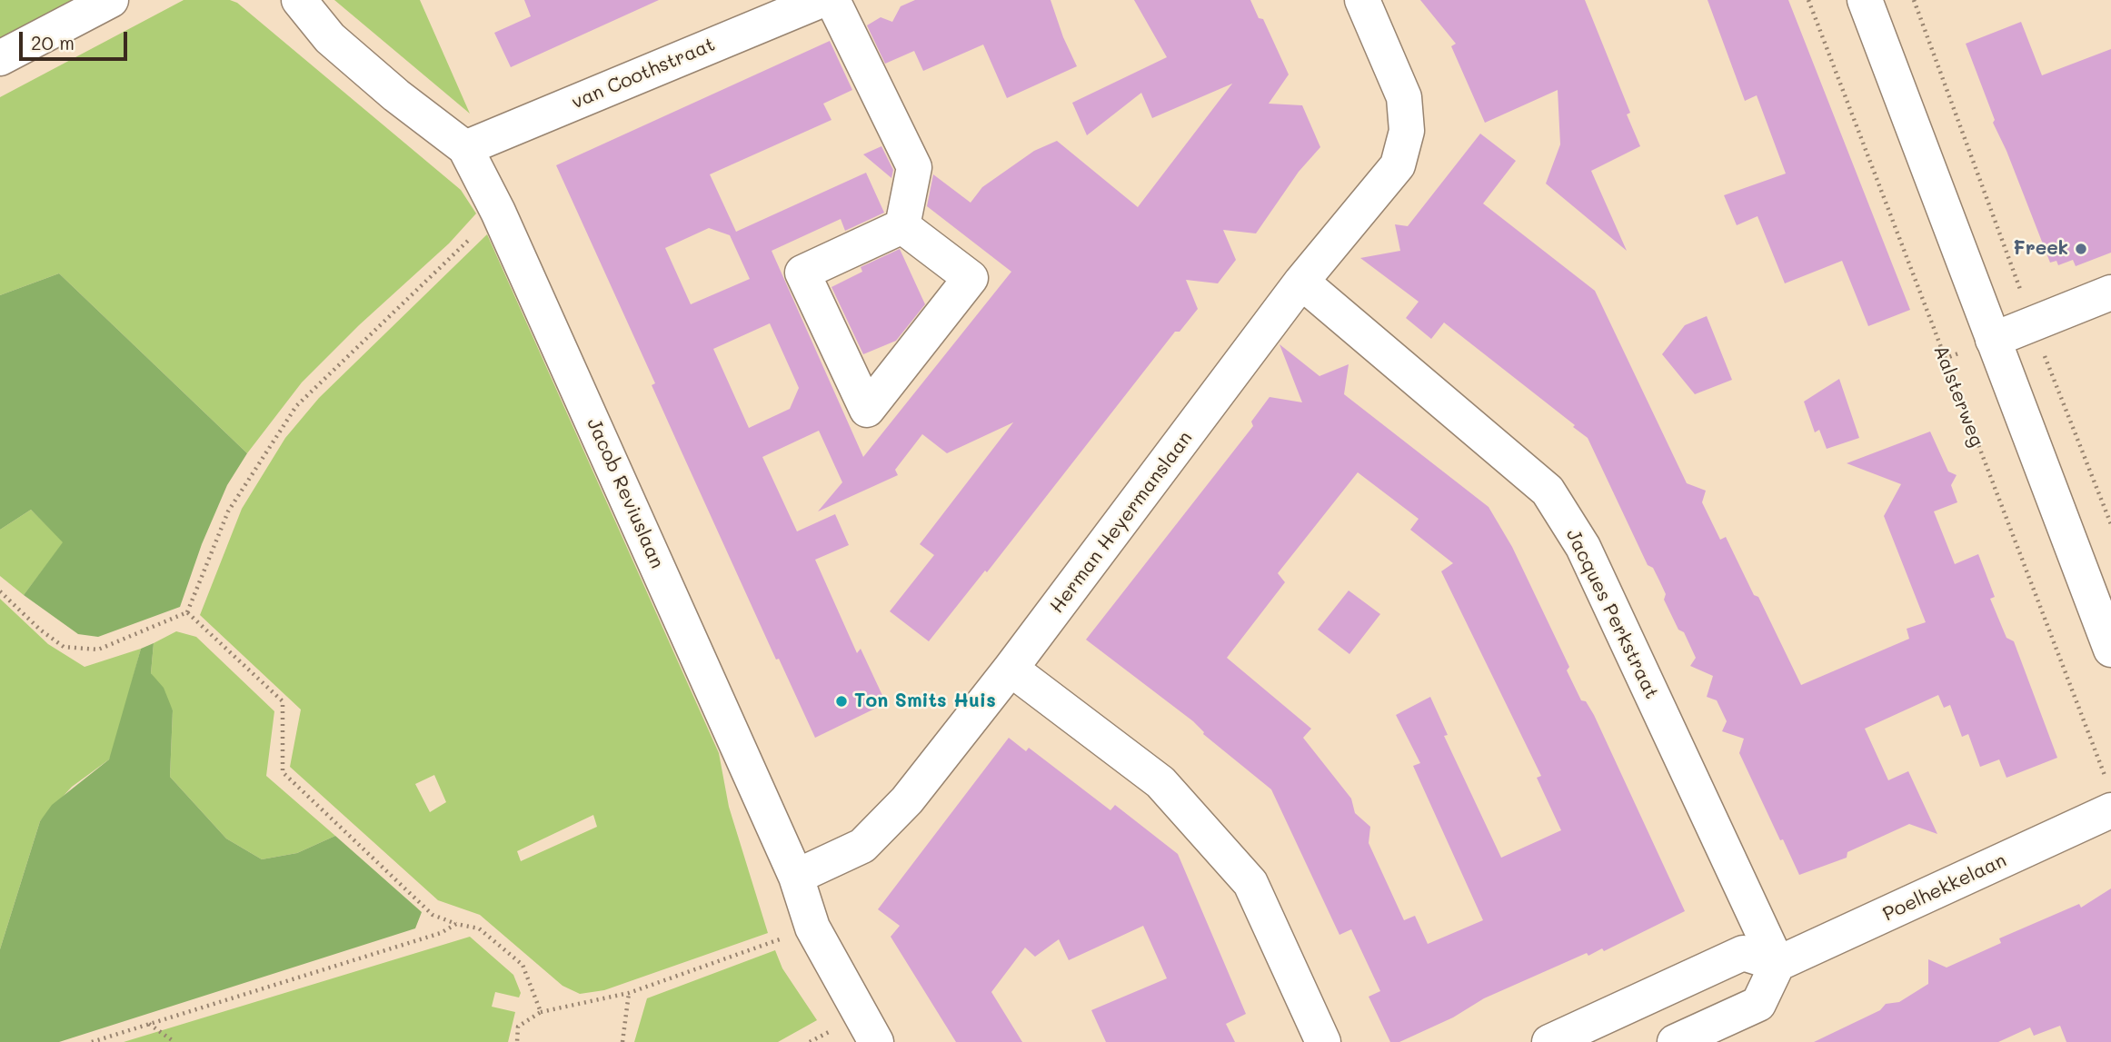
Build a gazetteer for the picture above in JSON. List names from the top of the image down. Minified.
{"streets":{"street":["van Coothstraat","Jacob Reviuslaan","Herman Heyermanslaan","Jacques Perkstraat","Poelhekkelaan"],"path":["Aalsterweg"]},"crossings":[["van Coothstraat","Jacob Reviuslaan"],["Aalsterweg","Poelhekkelaan"],["Jacob Reviuslaan","Herman Heyermanslaan"],["Herman Heyermanslaan","Jacques Perkstraat"],["Jacques Perkstraat","Poelhekkelaan"]],"places":["Freek","Ton Smits Huis"],"scale_bar":"20 m"}
